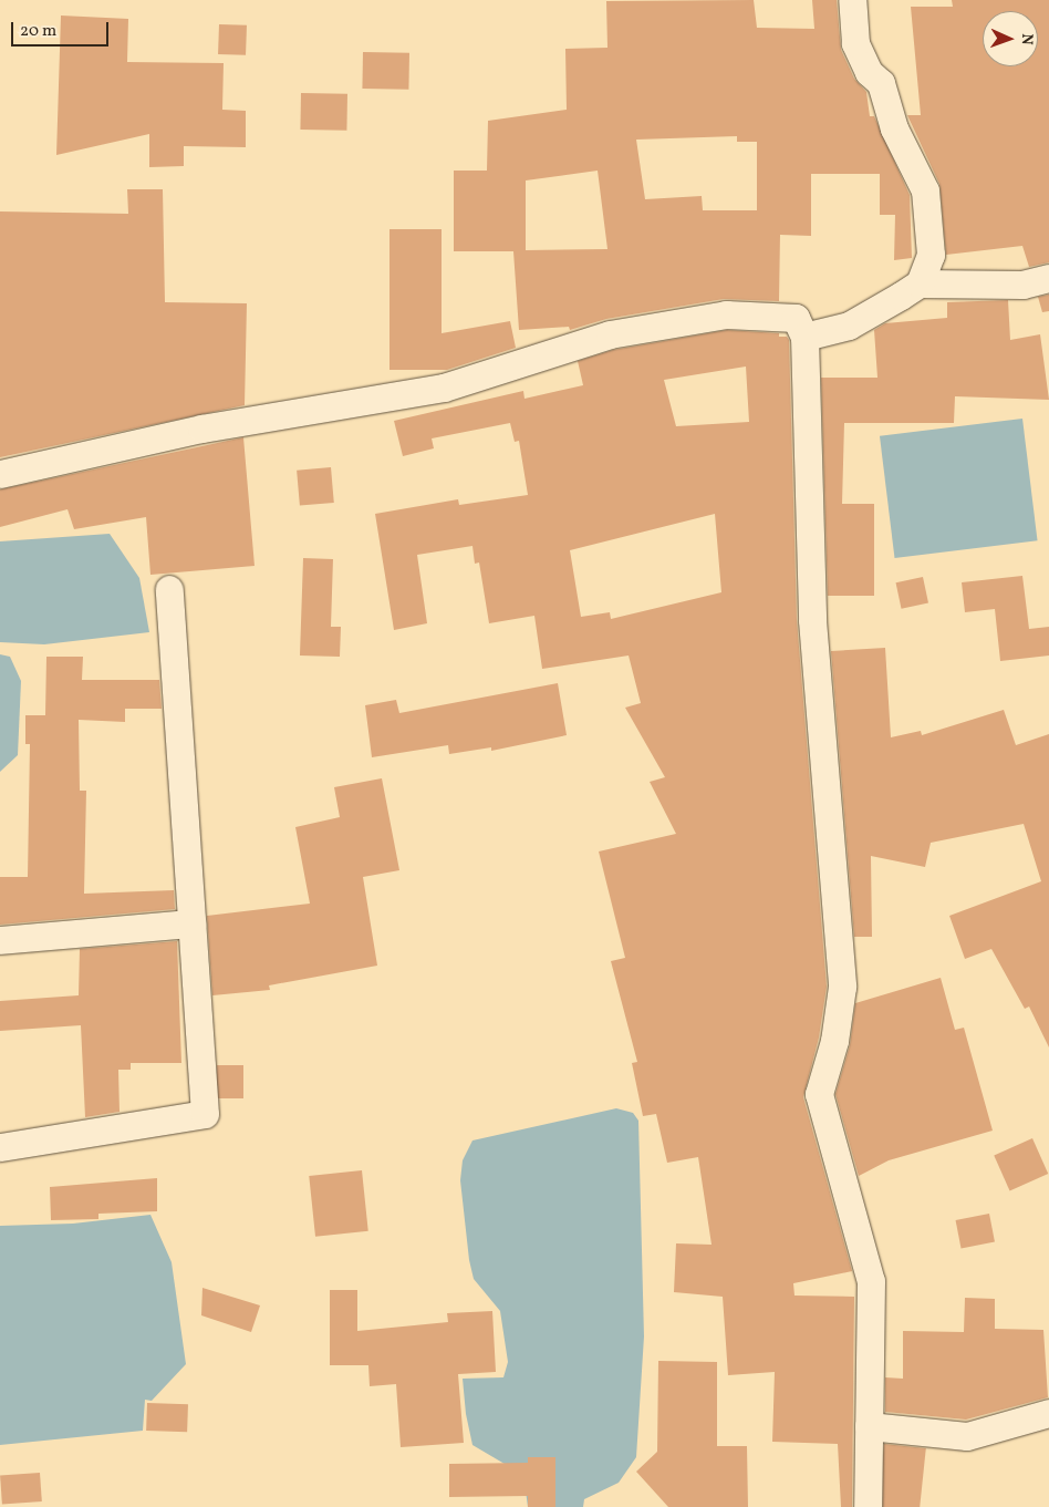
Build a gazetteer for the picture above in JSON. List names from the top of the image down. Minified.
{"scale_bar":"20 m","north":"right"}
